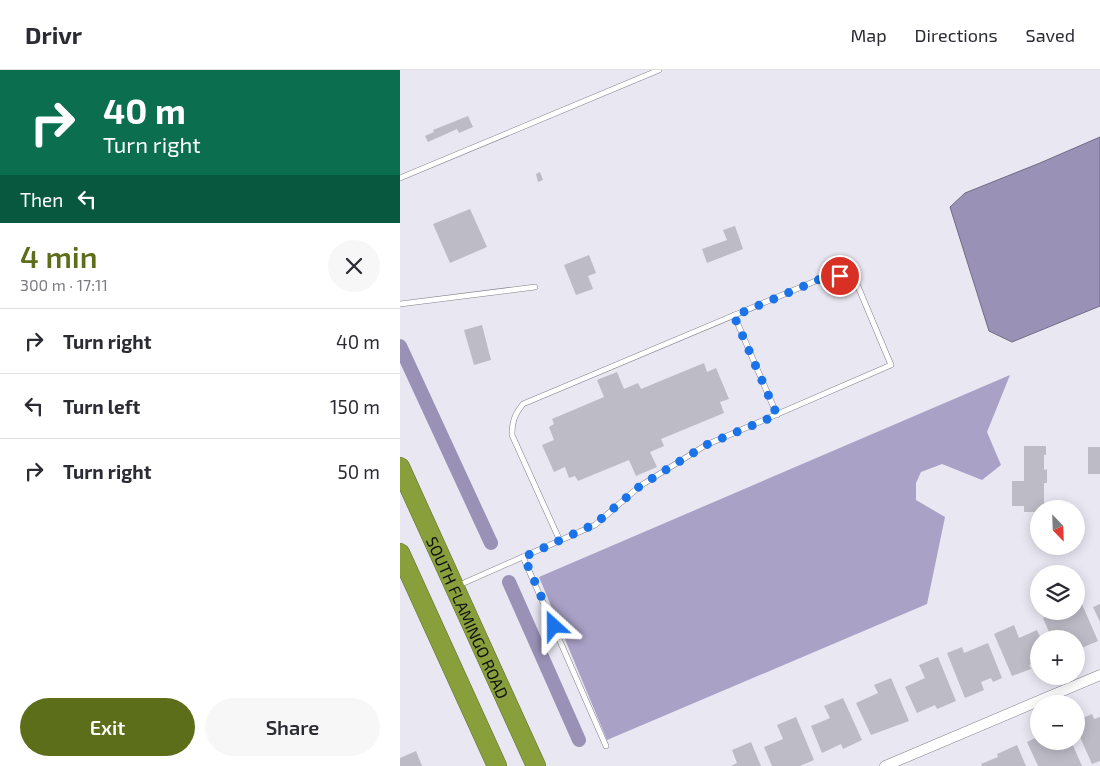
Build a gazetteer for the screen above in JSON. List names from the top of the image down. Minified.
{"streets":{"highway":["SOUTH FLAMINGO ROAD"]},"north":"bottom right","page":{"header":"Drivr","nav":["Map","Directions","Saved"],"turn":["40 m","Turn right"],"then":"Then","heading":["4 min","300 m · 17:11"],"list":[{"name":"Turn right","value":"40 m"},{"name":"Turn left","value":"150 m"},{"name":"Turn right","value":"50 m"}],"map_buttons":["+","−"],"buttons":["Exit","Share"]}}
